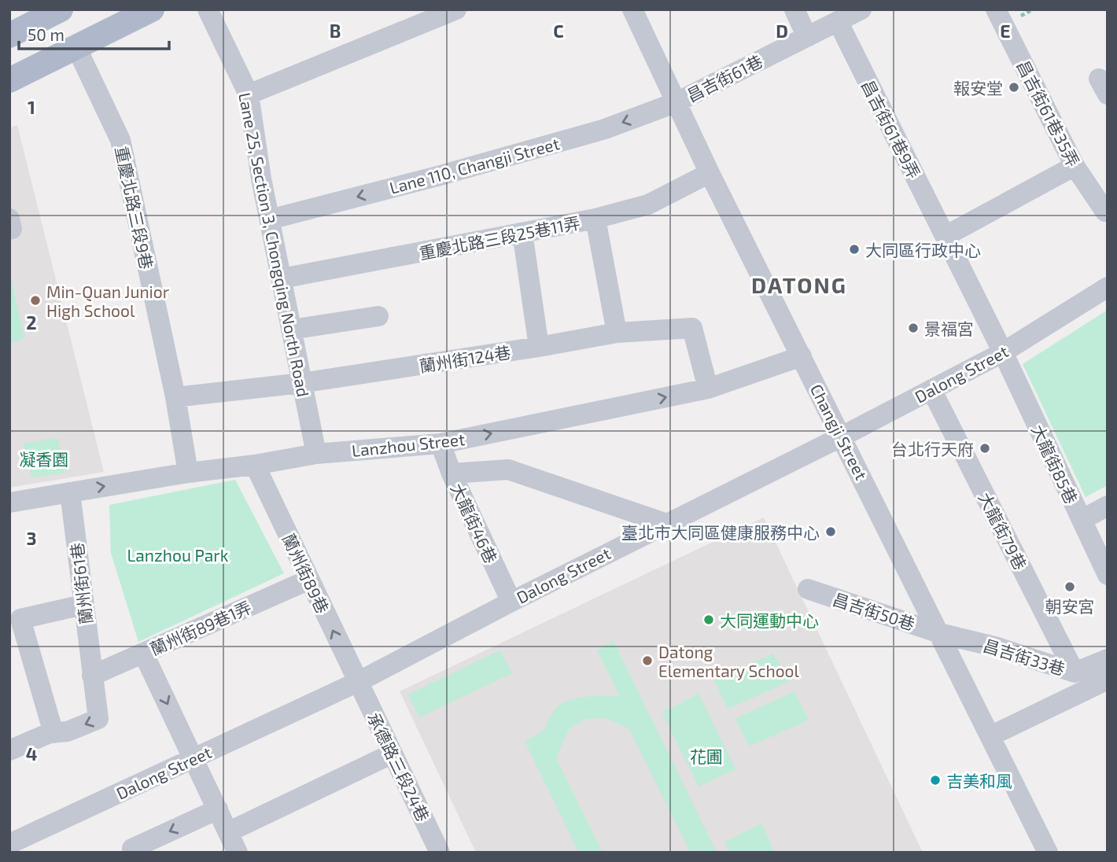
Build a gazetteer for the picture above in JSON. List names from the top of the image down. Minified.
{"streets":{"street":["昌吉街61巷","昌吉街61巷35弄","昌吉街61巷9弄","Lane 110, Changji Street","重慶北路三段9巷","重慶北路三段25巷11弄","Lane 25, Section 3, Chongqing North Road","蘭州街124巷","Dalong Street","Changji Street","Lanzhou Street","大龍街85巷","大龍街46巷","大龍街79巷","蘭州街89巷","蘭州街61巷","昌吉街50巷","蘭州街89巷1弄","昌吉街33巷","承德路三段24巷"]},"crossings":[["昌吉街61巷","昌吉街61巷9弄"],["昌吉街61巷","Lane 110, Changji Street"],["昌吉街61巷","Changji Street"],["昌吉街61巷9弄","Dalong Street"],["昌吉街61巷9弄","大龍街85巷"],["Lane 110, Changji Street","Lane 25, Section 3, Chongqing North Road"],["Lane 110, Changji Street","Changji Street"],["重慶北路三段9巷","蘭州街124巷"],["重慶北路三段9巷","Lanzhou Street"],["重慶北路三段25巷11弄","Lane 25, Section 3, Chongqing North Road"],["重慶北路三段25巷11弄","Changji Street"],["Lane 25, Section 3, Chongqing North Road","蘭州街124巷"],["Lane 25, Section 3, Chongqing North Road","Lanzhou Street"],["蘭州街124巷","Lanzhou Street"],["Dalong Street","Changji Street"],["Dalong Street","大龍街85巷"],["Dalong Street","大龍街46巷"],["Dalong Street","大龍街79巷"],["Dalong Street","蘭州街89巷"],["Dalong Street","承德路三段24巷"],["Changji Street","Lanzhou Street"],["Changji Street","昌吉街50巷"],["Changji Street","昌吉街33巷"],["Lanzhou Street","大龍街46巷"],["Lanzhou Street","蘭州街89巷"],["Lanzhou Street","蘭州街61巷"],["大龍街79巷","昌吉街33巷"],["蘭州街89巷","蘭州街89巷1弄"],["蘭州街89巷","承德路三段24巷"],["蘭州街61巷","蘭州街89巷1弄"],["昌吉街50巷","昌吉街33巷"]],"one_way":["Lanzhou Street"],"districts":["DATONG"],"parks":["凝香園","Lanzhou Park","花圃"],"places":["報安堂","大同區行政中心","Min-Quan Junior High School","景福宮","台北行天府","臺北市大同區健康服務中心","朝安宮","大同運動中心","Datong Elementary School","吉美和風"],"scale_bar":"50 m","grid":{"columns":["B","C","D","E"],"rows":["1","2","3","4"]}}
